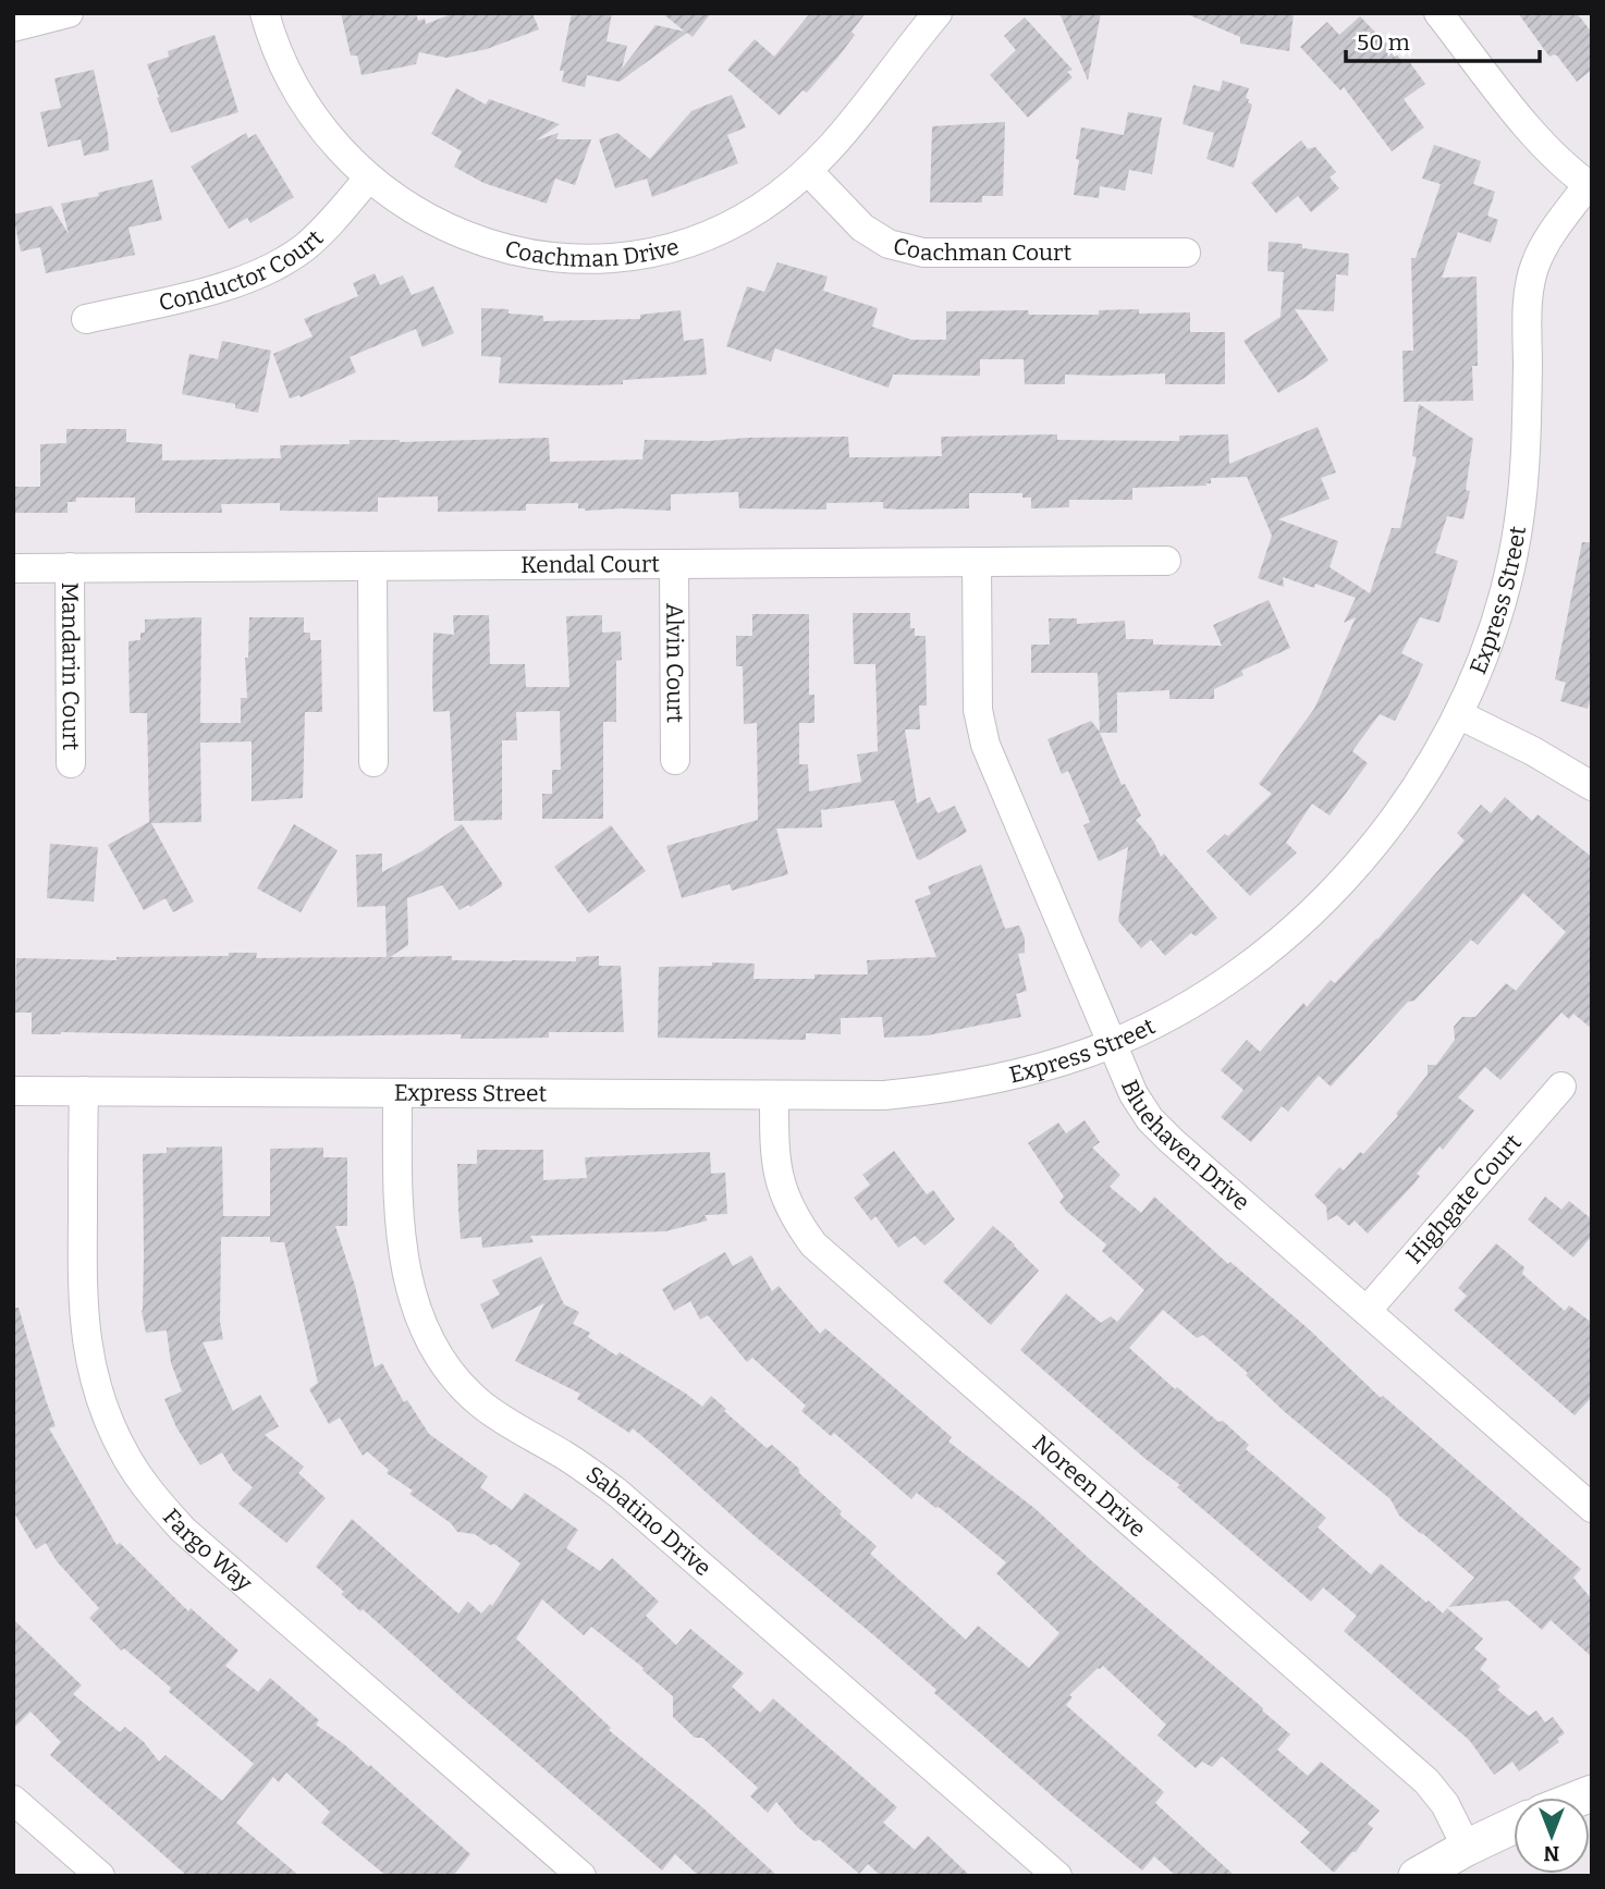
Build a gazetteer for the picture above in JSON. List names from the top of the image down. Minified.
{"streets":{"street":["Coachman Drive","Coachman Court","Conductor Court","Kendal Court","Express Street","Alvin Court","Mandarin Court","Bluehaven Drive","Highgate Court","Noreen Drive","Sabatino Drive","Fargo Way"]},"crossings":[["Coachman Drive","Coachman Court"],["Coachman Drive","Conductor Court"],["Kendal Court","Alvin Court"],["Kendal Court","Mandarin Court"],["Kendal Court","Bluehaven Drive"],["Express Street","Bluehaven Drive"],["Express Street","Noreen Drive"],["Express Street","Sabatino Drive"],["Express Street","Fargo Way"],["Bluehaven Drive","Highgate Court"]],"scale_bar":"50 m","north":"bottom"}
